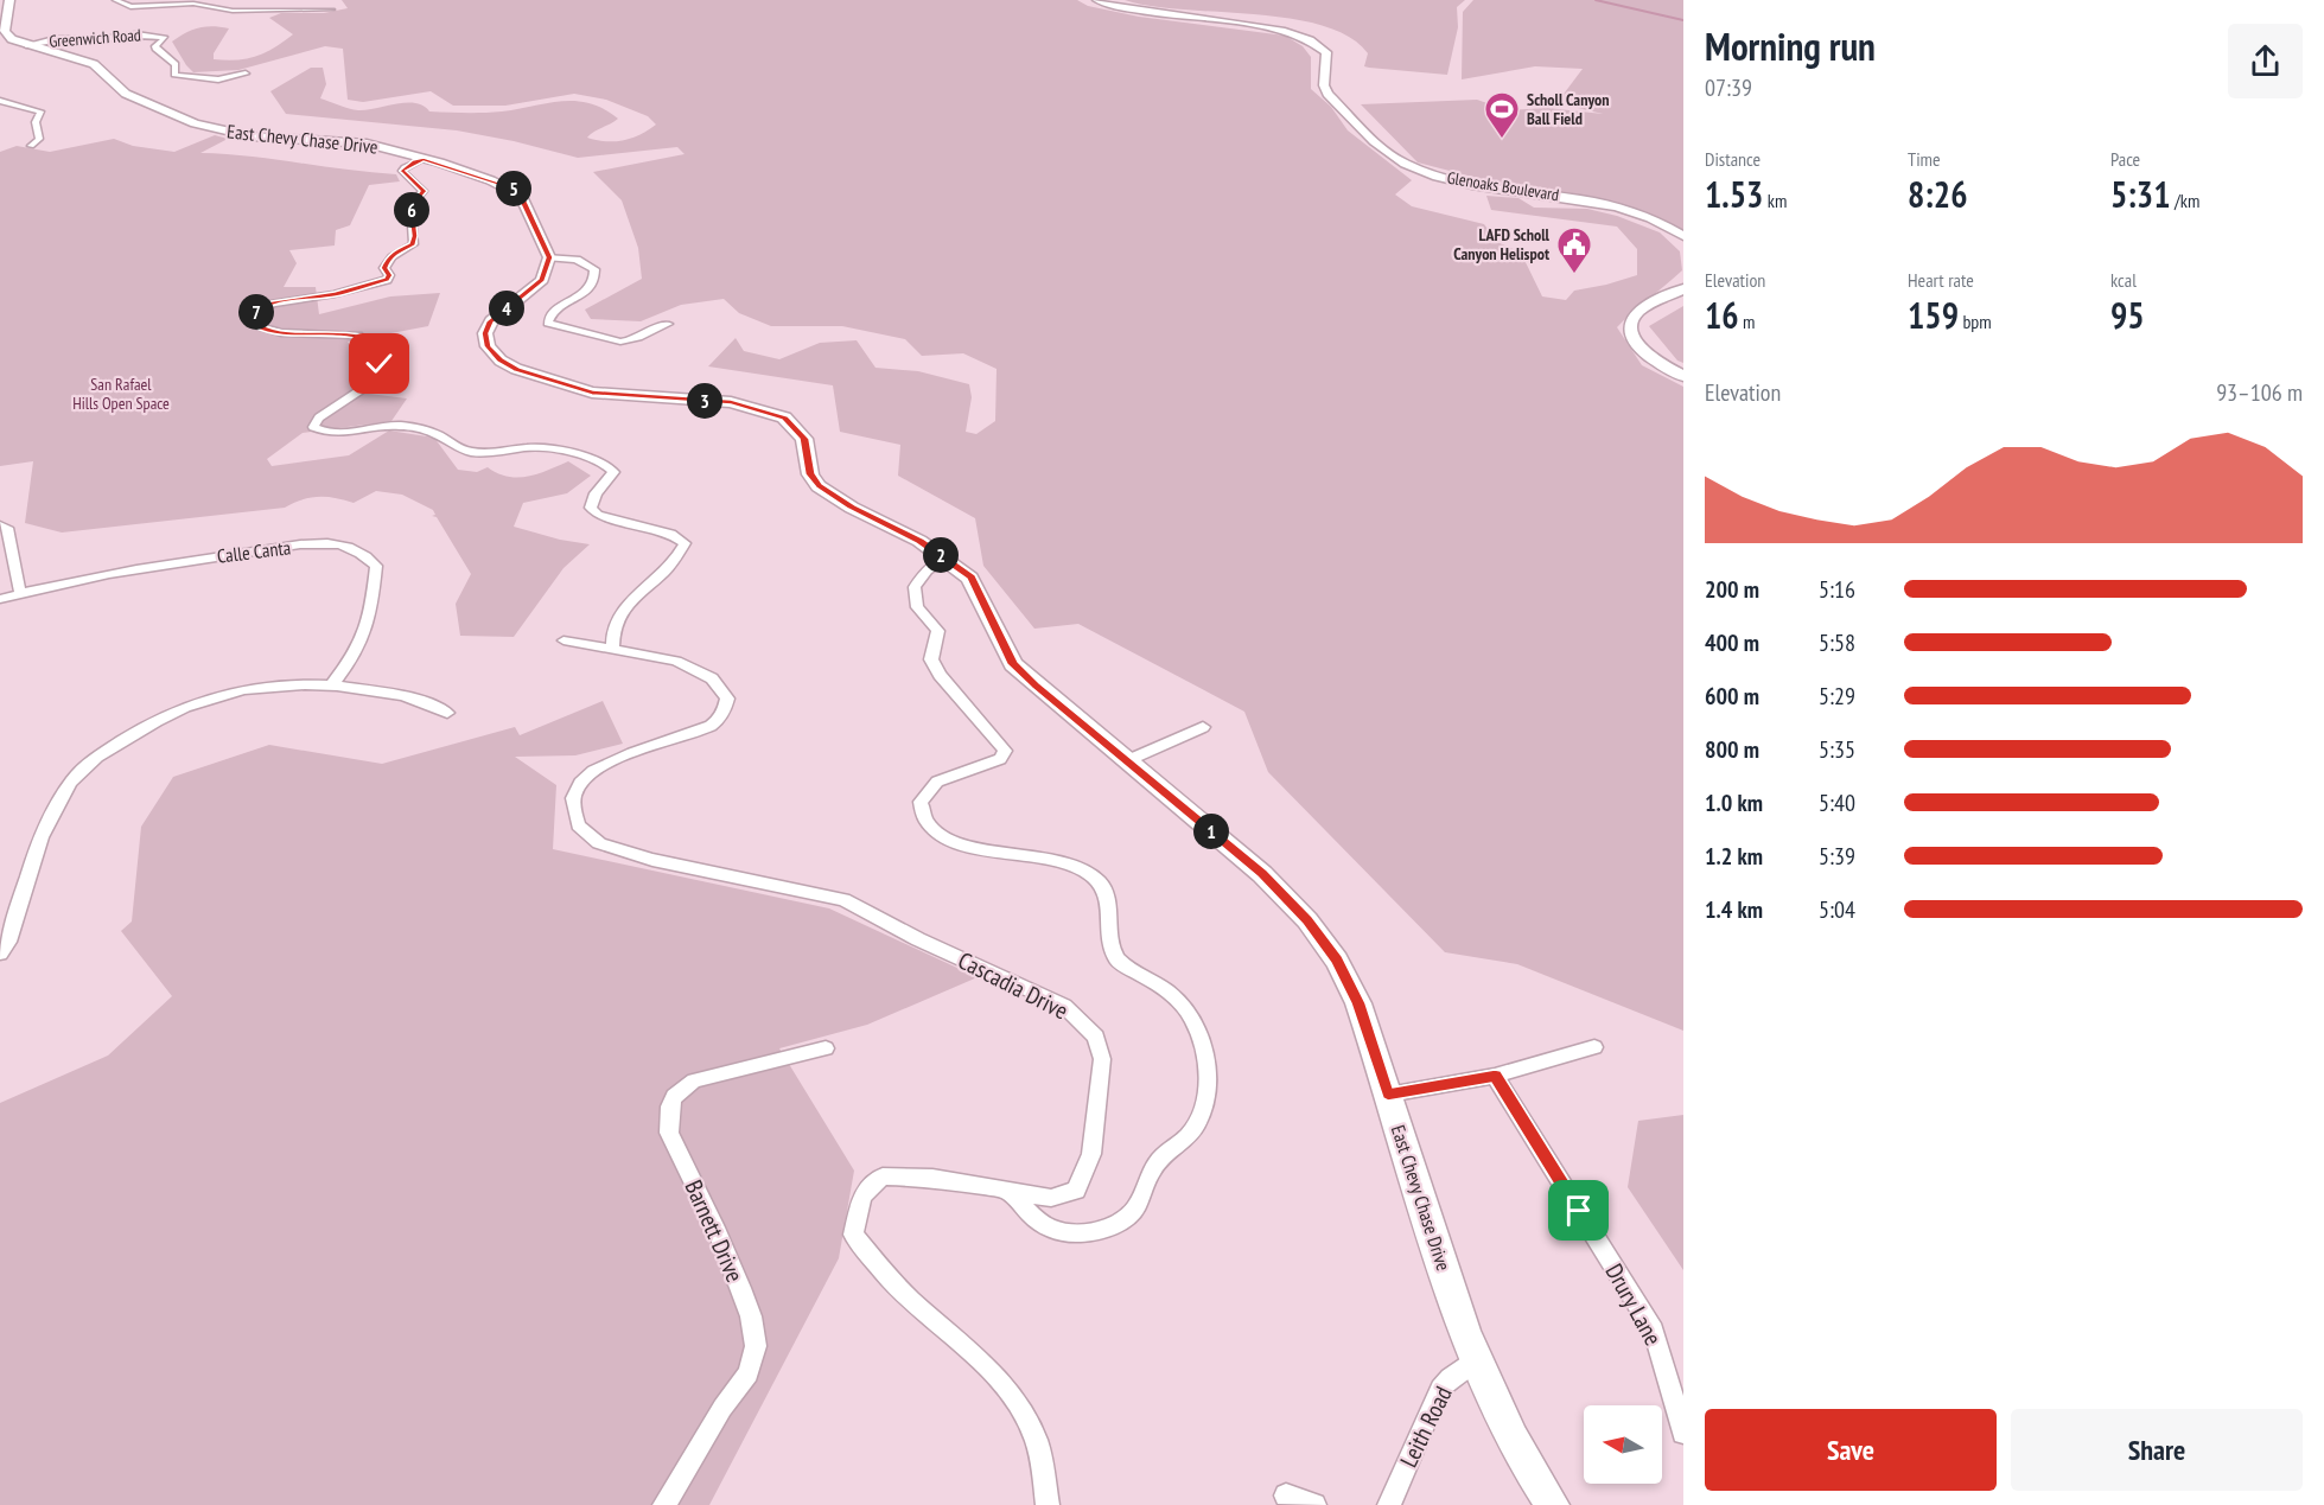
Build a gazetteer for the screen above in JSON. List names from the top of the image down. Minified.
{"streets":{"main road":["East Chevy Chase Drive","Glenoaks Boulevard"],"street":["Greenwich Road","Calle Canta","Cascadia Drive","Barnett Drive","Drury Lane","Leith Road"]},"crossings":[["Greenwich Road","East Chevy Chase Drive"],["East Chevy Chase Drive","Leith Road"]],"parks":["San Rafael Hills Open Space"],"places":{"sports":["Scholl Canyon Ball Field"],"public building":["LAFD Scholl Canyon Helispot"]},"north":"left","page":{"heading":["Morning run","07:39"],"stats":[["Distance","1.53 km"],["Time","8:26"],["Pace","5:31 /km"],["Elevation","16 m"],["Heart rate","159 bpm"],["kcal","95"]],"pins":["5","6","4","7","3","2","1"],"chart":["Elevation","93–106 m"],"list":[{"name":"200 m","note":"5:16"},{"name":"400 m","note":"5:58"},{"name":"600 m","note":"5:29"},{"name":"800 m","note":"5:35"},{"name":"1.0 km","note":"5:40"},{"name":"1.2 km","note":"5:39"},{"name":"1.4 km","note":"5:04"}],"buttons":["Save","Share"]}}
